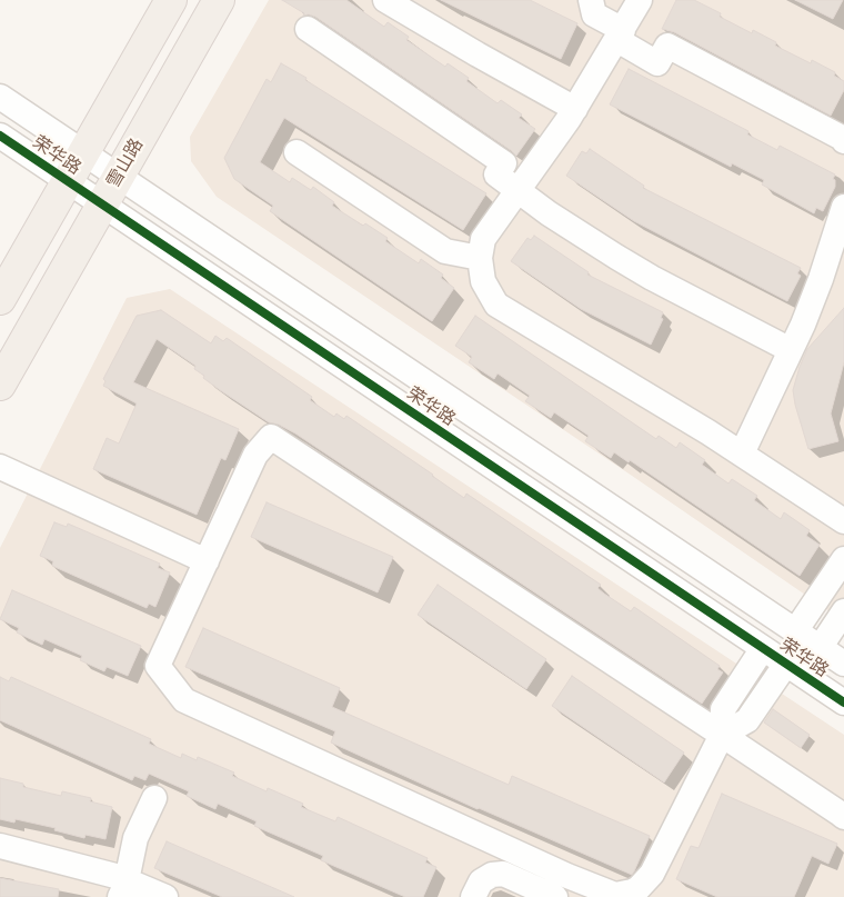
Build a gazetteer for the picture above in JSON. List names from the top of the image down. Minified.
{"streets":{"main road":["雪山路"],"street":["荣华路"]},"crossings":[["荣华路","雪山路"]]}
